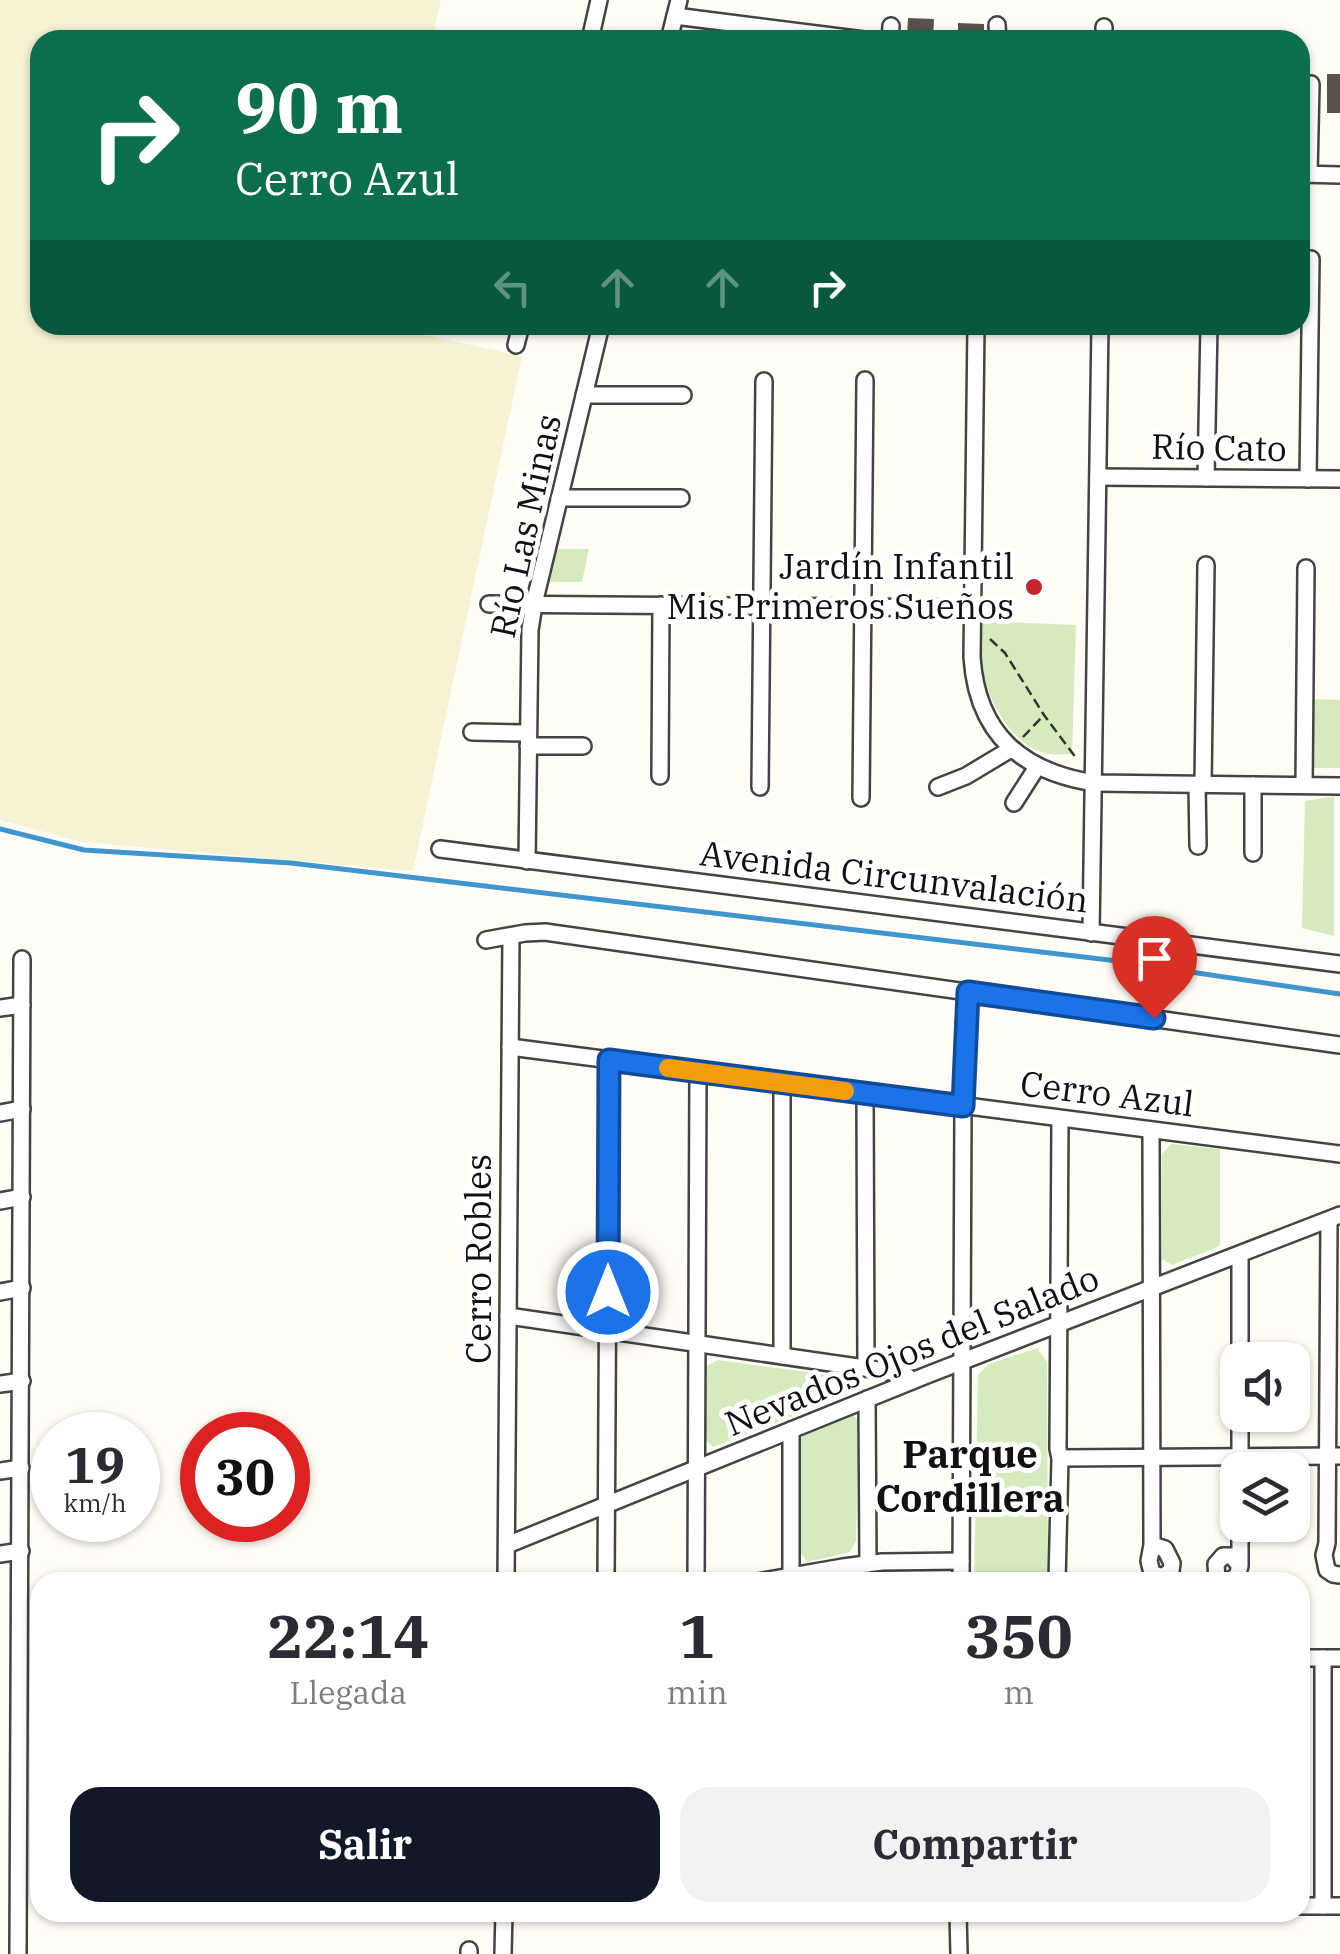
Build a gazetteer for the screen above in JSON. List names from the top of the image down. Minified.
{"streets":{"street":["Río Cato","Río Las Minas","Avenida Circunvalación","Cerro Azul","Cerro Robles","Nevados Ojos del Salado"]},"crossings":[["Río Las Minas","Avenida Circunvalación"],["Cerro Azul","Cerro Robles"],["Cerro Robles","Nevados Ojos del Salado"]],"districts":["Parque Cordillera"],"places":["Jardín Infantil Mis Primeros Sueños"],"page":{"turn":["90 m","Cerro Azul"],"speed":"19 km/h","limit":"30","eta":["22:14","Llegada","1","min","350","m"],"buttons":["Salir","Compartir"]}}
